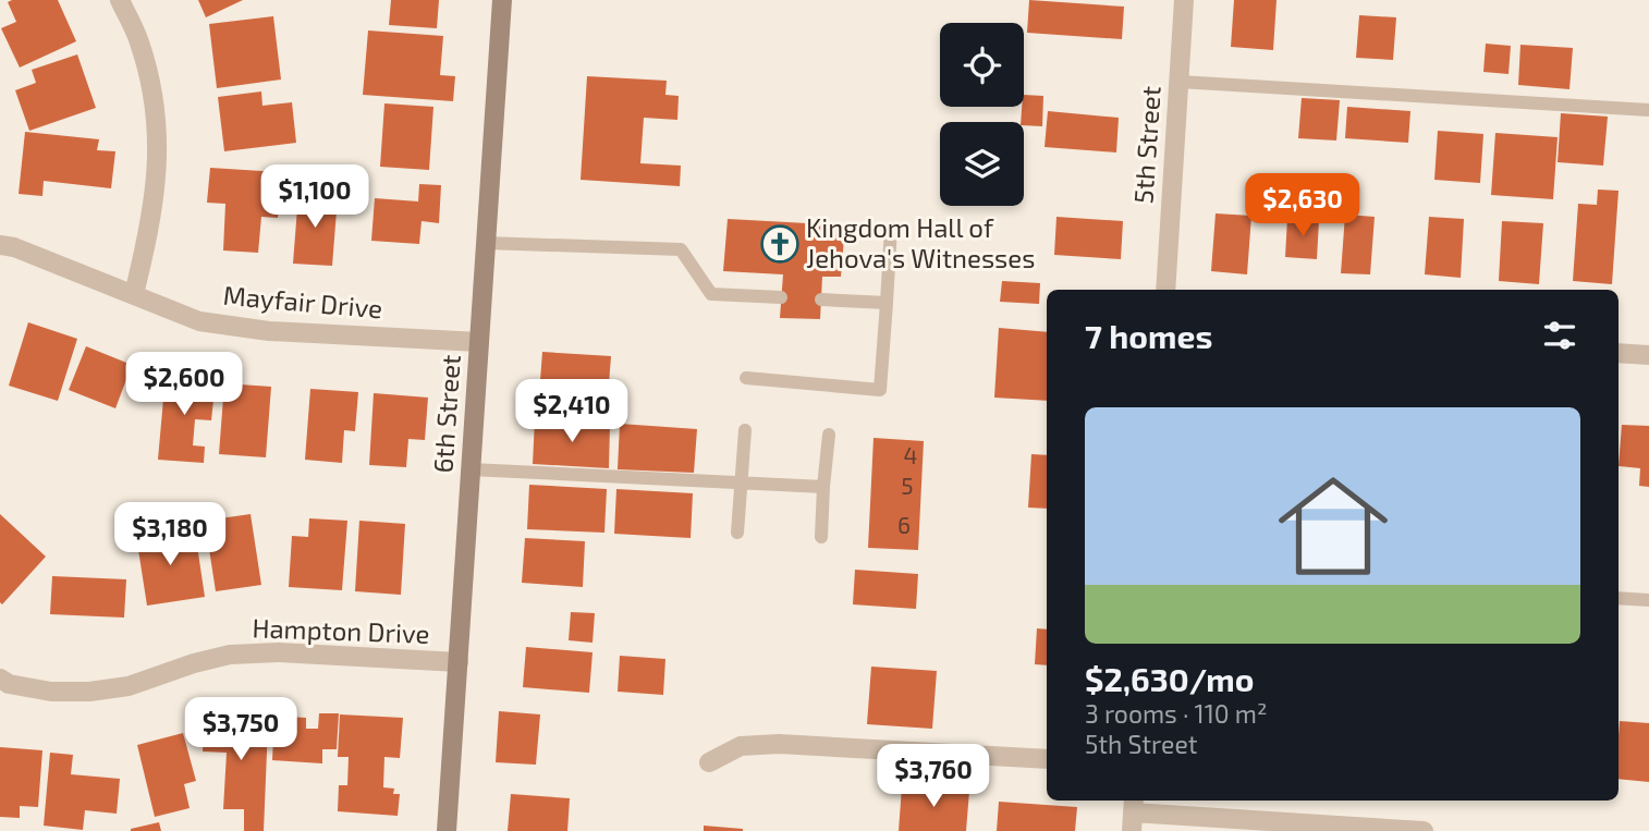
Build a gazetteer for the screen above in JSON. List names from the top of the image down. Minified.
{"streets":{"street":["5th Street","Mayfair Drive","6th Street","Hampton Drive"]},"crossings":[["Mayfair Drive","6th Street"],["6th Street","Hampton Drive"]],"places":{"church":["Kingdom Hall of Jehova's Witnesses"]},"house_numbers":["4","5","6"],"page":{"price":["$1,100","$2,630","$2,600","$2,410","$3,180","$3,750","$3,760"],"heading":"7 homes","list":[{"name":"$2,630/mo","note":"3 rooms · 110 m² · 5th Street"}]}}
